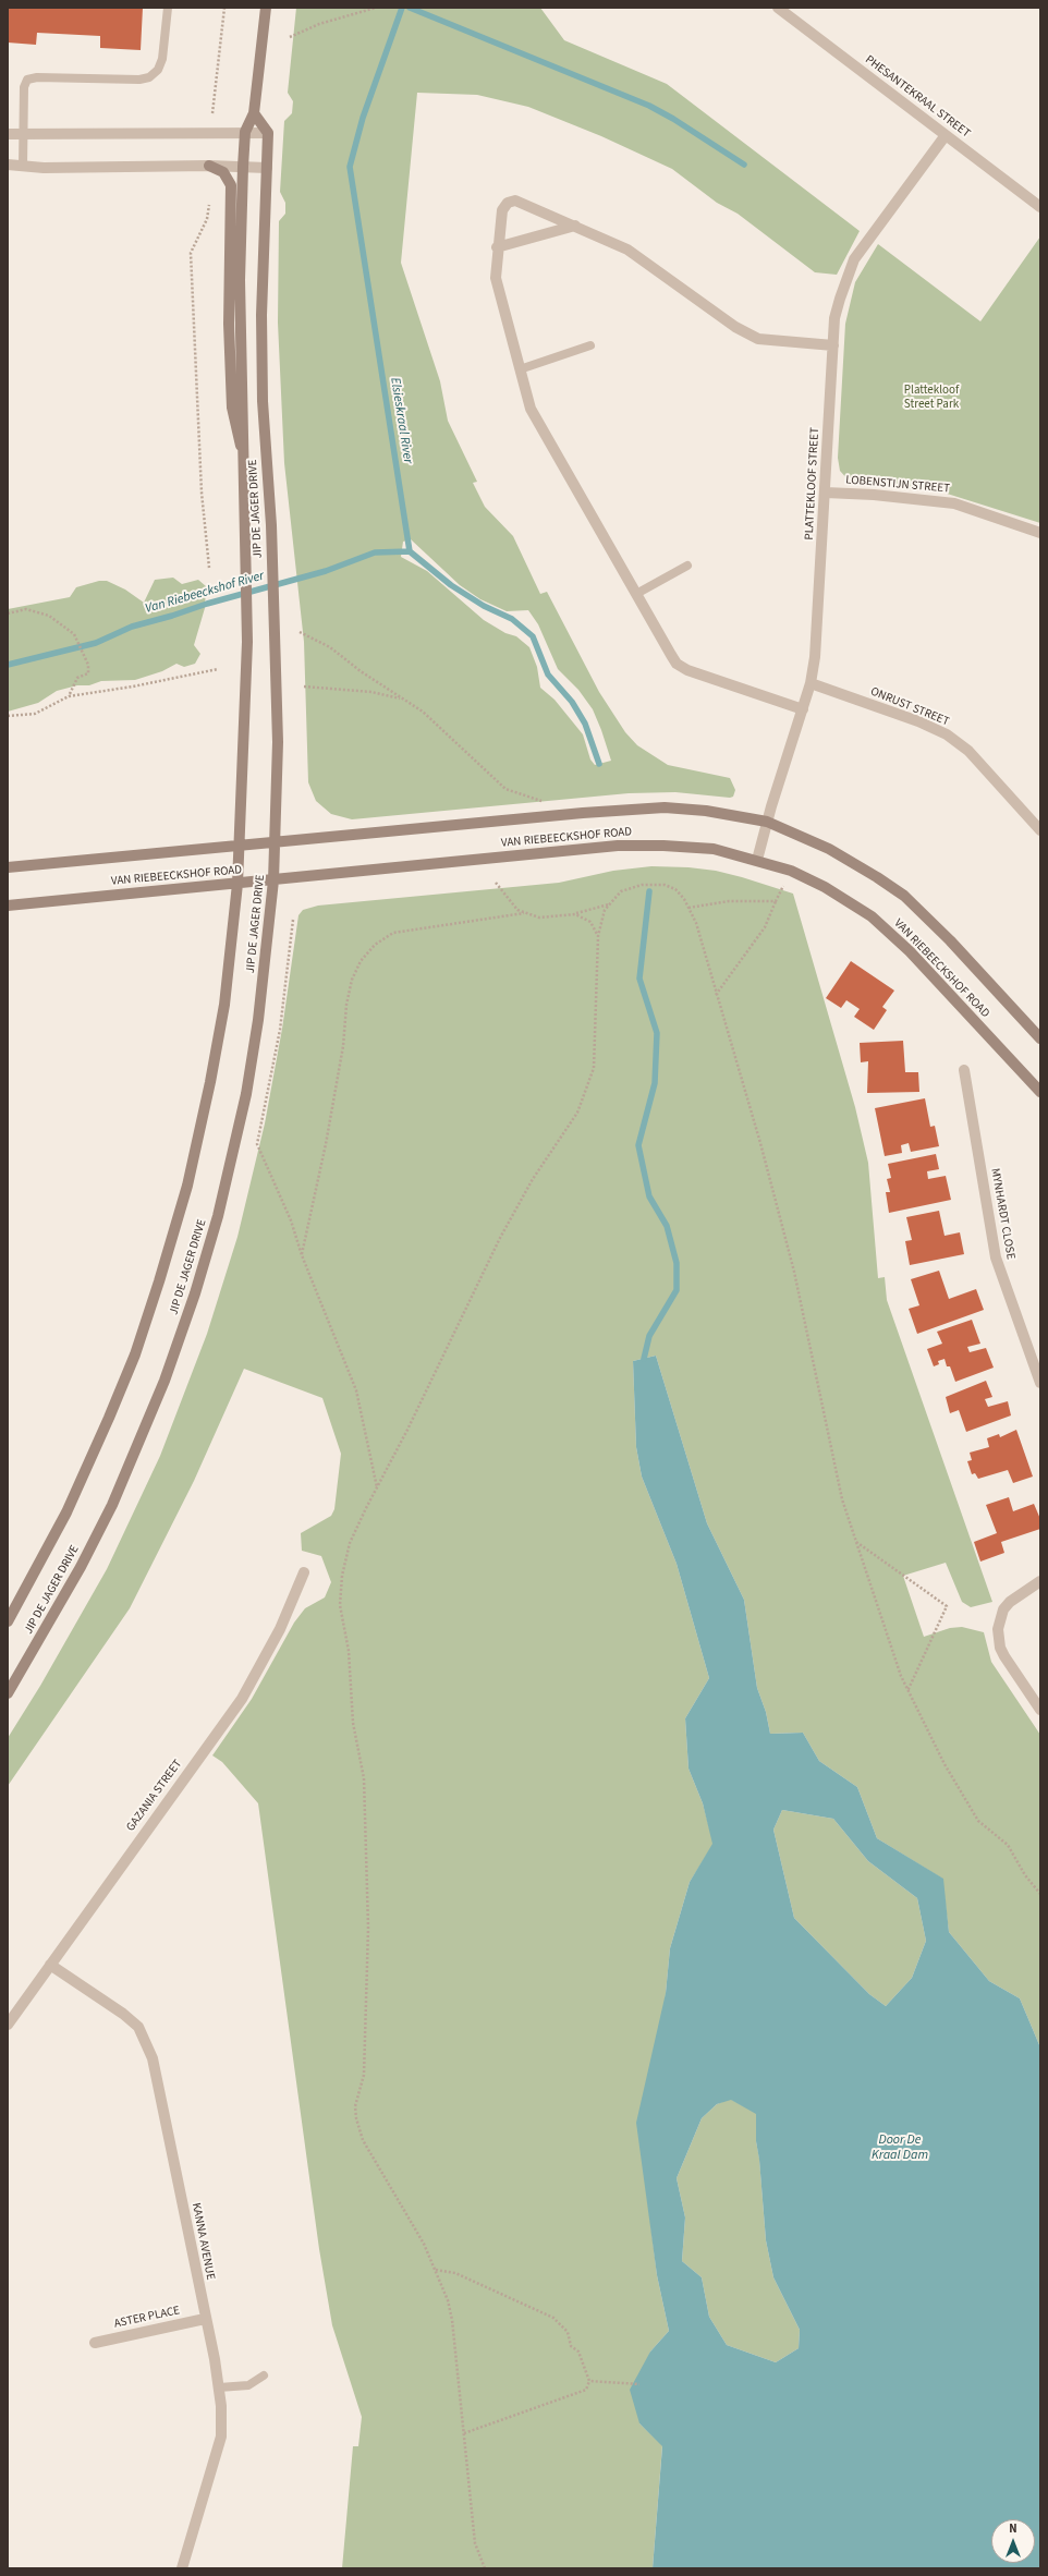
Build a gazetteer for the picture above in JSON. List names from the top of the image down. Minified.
{"streets":{"main road":["JIP DE JAGER DRIVE","VAN RIEBEECKSHOF ROAD"],"street":["PHESANTEKRAAL STREET","PLATTEKLOOF STREET","LOBENSTIJN STREET","ONRUST STREET","MYNHARDT CLOSE","GAZANIA STREET","KANNA AVENUE","ASTER PLACE"]},"crossings":[["PHESANTEKRAAL STREET","PLATTEKLOOF STREET"],["PLATTEKLOOF STREET","LOBENSTIJN STREET"],["PLATTEKLOOF STREET","ONRUST STREET"],["PLATTEKLOOF STREET","VAN RIEBEECKSHOF ROAD"],["JIP DE JAGER DRIVE","VAN RIEBEECKSHOF ROAD"],["GAZANIA STREET","KANNA AVENUE"],["KANNA AVENUE","ASTER PLACE"]],"water":["Elsieskraal River","Van Riebeeckshof River","Door De Kraal Dam"],"parks":["Plattekloof Street Park"],"north":"top"}
